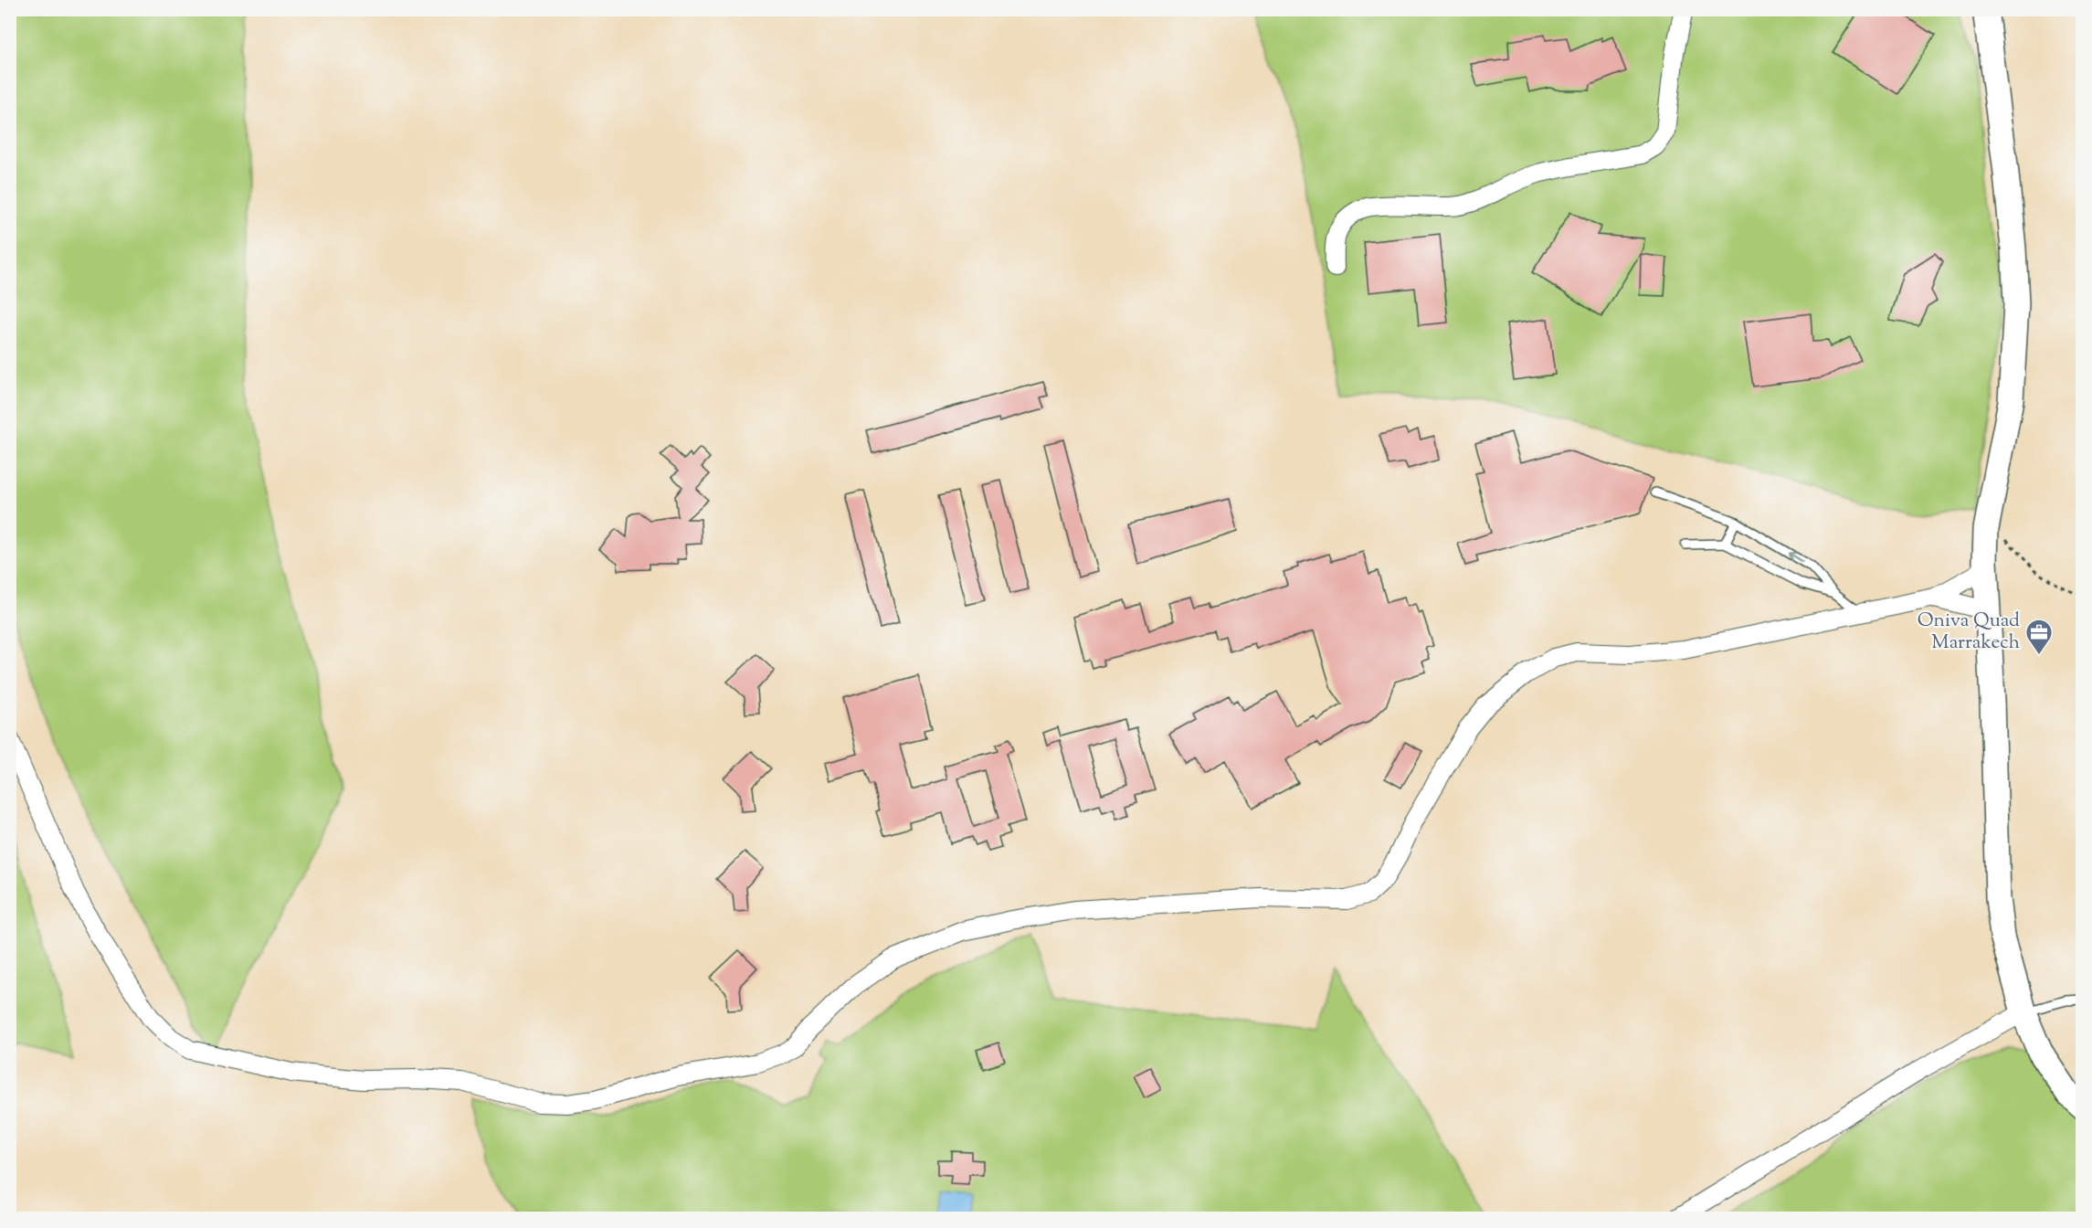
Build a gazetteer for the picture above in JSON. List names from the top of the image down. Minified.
{"places":{"office":["Oniva Quad Marrakech"]}}
